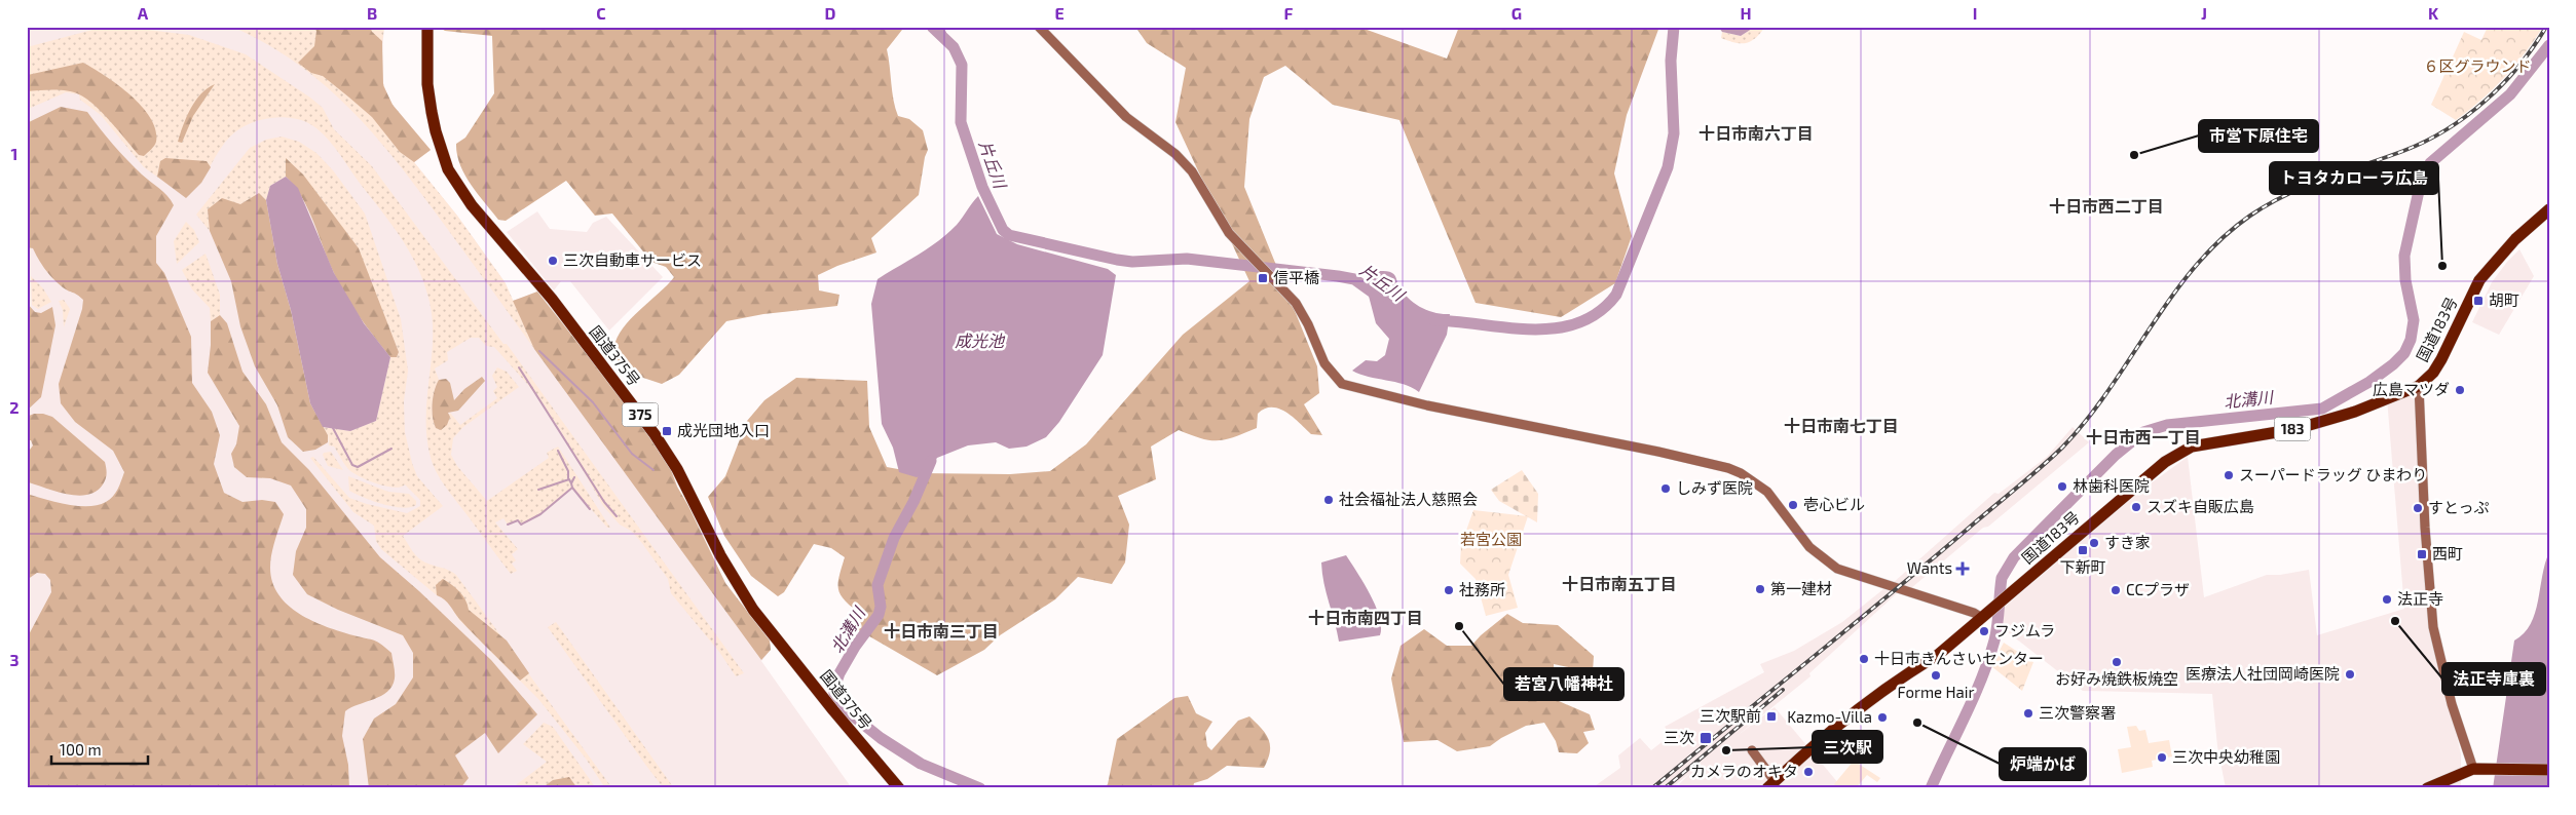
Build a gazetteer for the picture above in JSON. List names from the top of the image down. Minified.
{"streets":{"highway":["国道183号","国道375号","375","183"]},"districts":["十日市南六丁目","十日市西二丁目","十日市南七丁目","十日市西一丁目","十日市南五丁目","十日市南四丁目","十日市南三丁目"],"water":["片丘川","成光池","北溝川"],"parks":["６区グラウンド","若宮公園"],"places":{"other":["市営下原住宅","三次自動車サービス","トヨタカローラ広島","広島マツダ","スーパードラッグ ひまわり","林歯科医院","しみず医院","社会福祉法人慈照会","壱心ビル","スズキ自販広島","すとっぷ","すき家","第一建材","社務所","CCプラザ","法正寺","法正寺庫裏","若宮八幡神社","フジムラ","十日市きんさいセンター","お好み焼鉄板焼空","医療法人社団岡崎医院","Forme Hair","三次警察署","Kazmo-Villa","炉端かば","三次駅","三次中央幼稚園","カメラのオキタ"],"transit":["信平橋","胡町","成光団地入口","下新町","西町","三次駅前","三次"],"health":["Wants"]},"scale_bar":"100 m","grid":{"columns":["A","B","C","D","E","F","G","H","I","J","K"],"rows":["1","2","3"]}}
